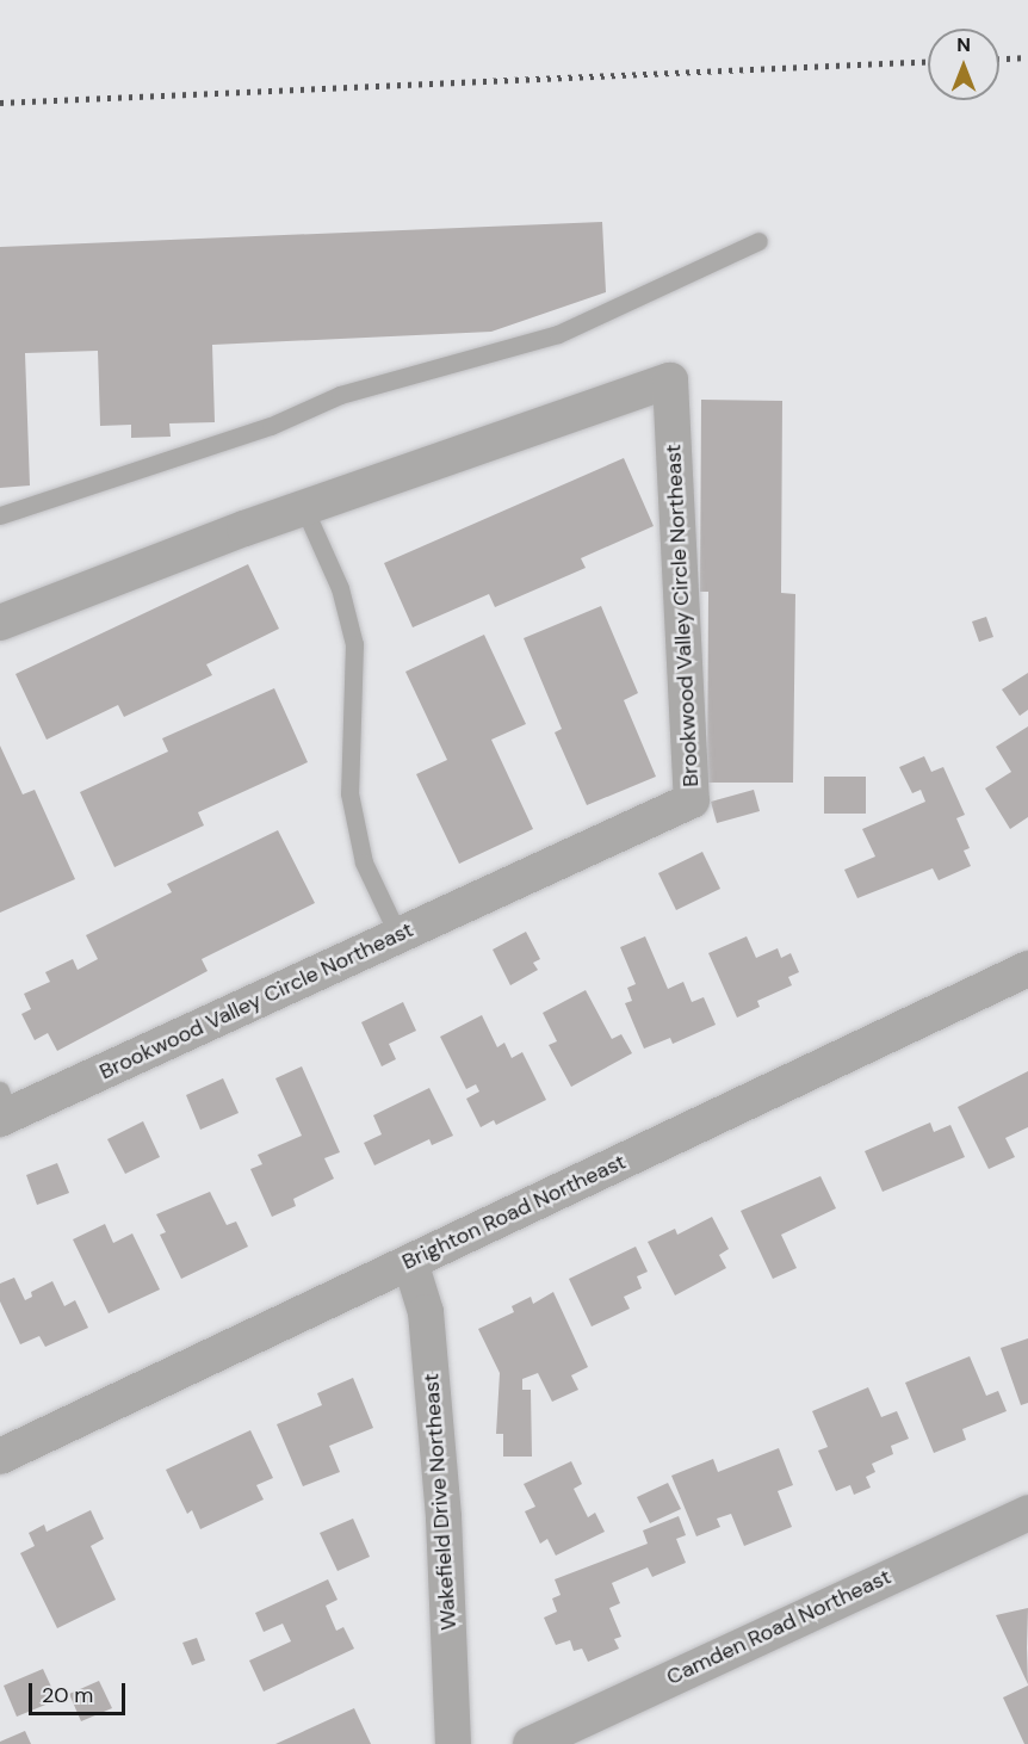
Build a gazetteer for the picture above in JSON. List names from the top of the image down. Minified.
{"streets":{"street":["Brookwood Valley Circle Northeast","Brighton Road Northeast","Wakefield Drive Northeast","Camden Road Northeast"]},"crossings":[["Brighton Road Northeast","Wakefield Drive Northeast"]],"scale_bar":"20 m","north":"top"}
